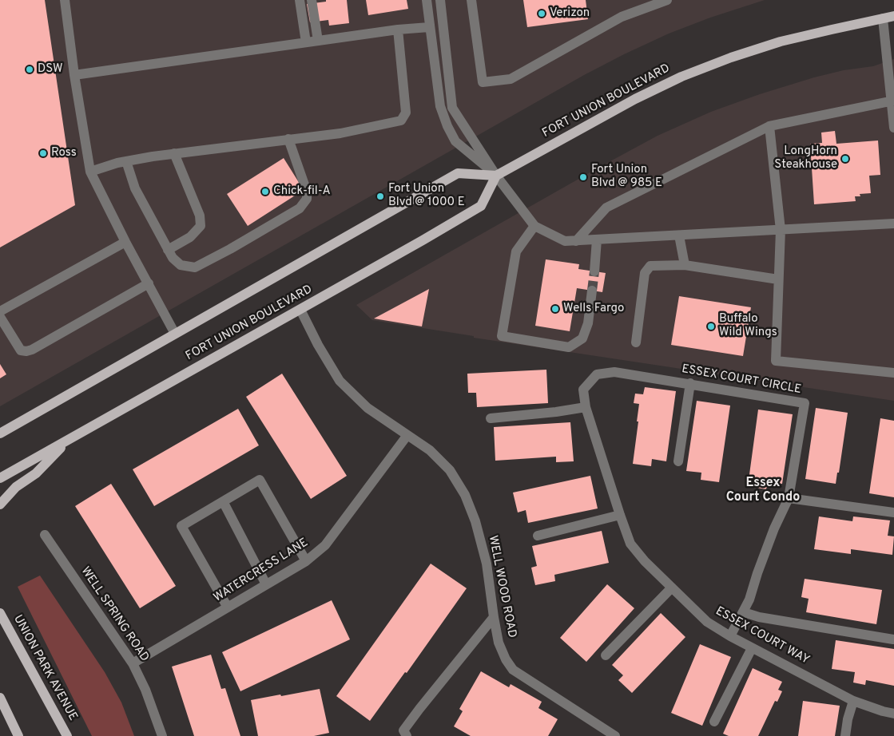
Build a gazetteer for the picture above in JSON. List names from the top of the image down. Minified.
{"streets":{"main road":["FORT UNION BOULEVARD","UNION PARK AVENUE"],"street":["ESSEX COURT CIRCLE","WATERCRESS LANE","WELL WOOD ROAD","WELL SPRING ROAD","ESSEX COURT WAY"]},"crossings":[["FORT UNION BOULEVARD","WELL WOOD ROAD"],["ESSEX COURT CIRCLE","ESSEX COURT WAY"],["WATERCRESS LANE","WELL WOOD ROAD"],["WATERCRESS LANE","WELL SPRING ROAD"]],"districts":["Essex Court Condo"],"places":["Verizon","DSW","Ross","LongHorn Steakhouse","Fort Union Blvd @ 985 E","Chick-fil-A","Fort Union Blvd @ 1000 E","Wells Fargo","Buffalo Wild Wings"]}
